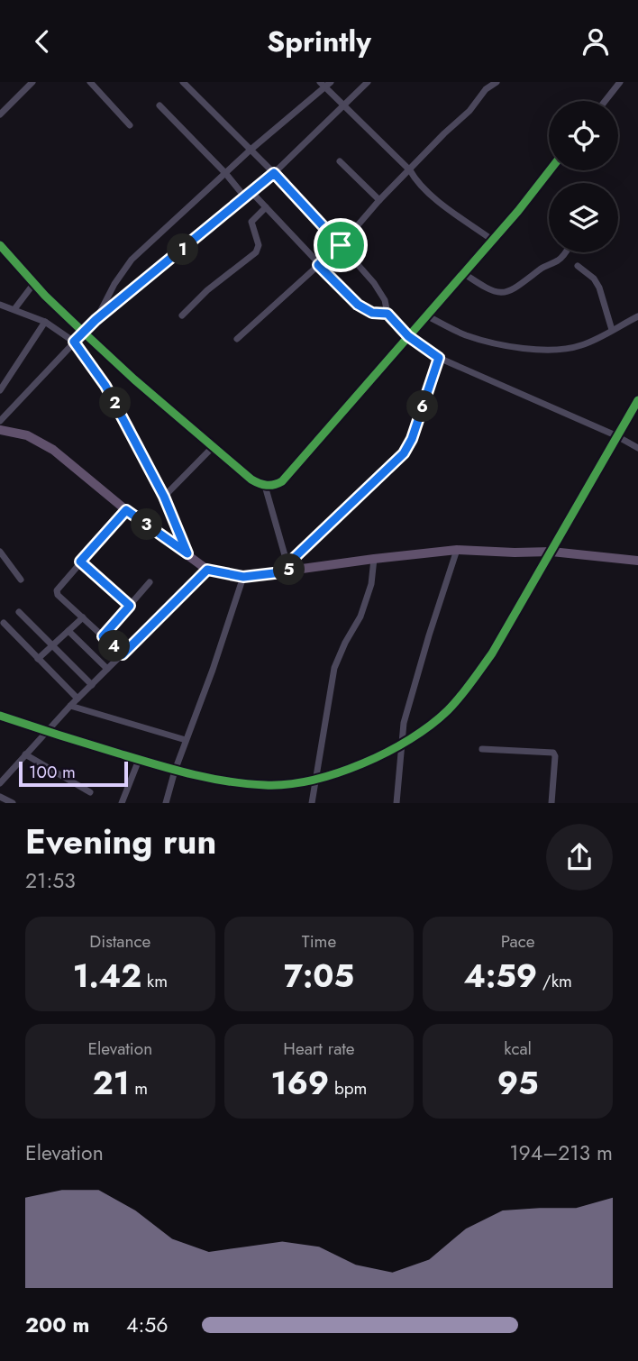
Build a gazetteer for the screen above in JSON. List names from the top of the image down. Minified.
{"scale_bar":"100 m","page":{"header":"Sprintly","pins":["1","2","6","3","5","4"],"scale":"100 m","heading":["Evening run","21:53"],"stats":[["Distance","1.42 km"],["Time","7:05"],["Pace","4:59 /km"],["Elevation","21 m"],["Heart rate","169 bpm"],["kcal","95"]],"chart":["Elevation","194–213 m"],"list":[{"name":"200 m","note":"4:56"}]}}
